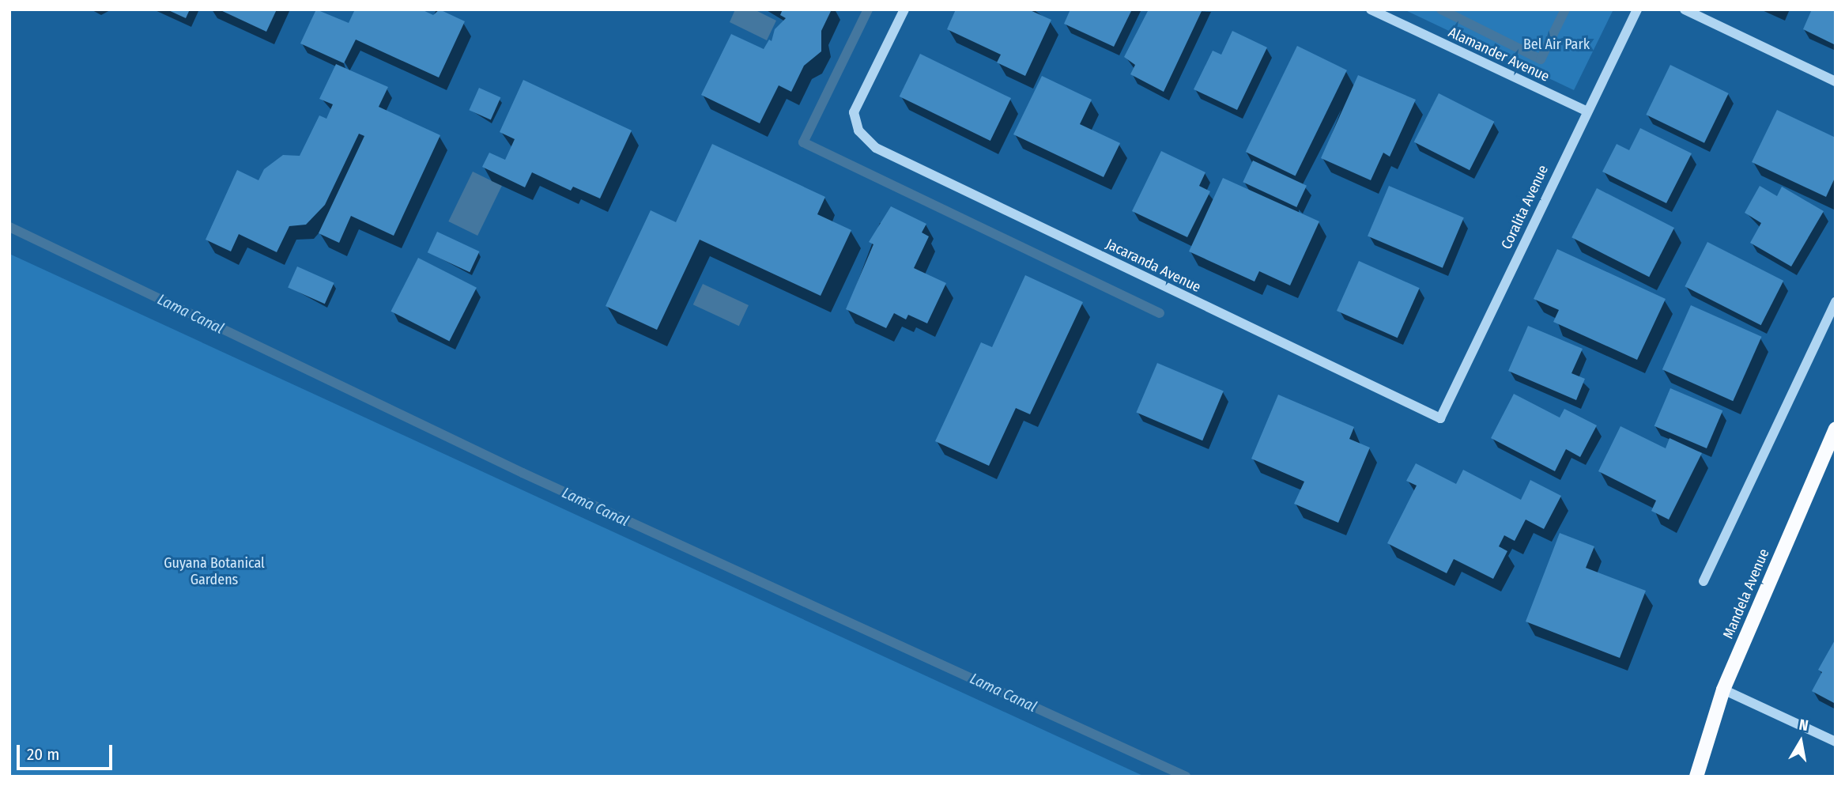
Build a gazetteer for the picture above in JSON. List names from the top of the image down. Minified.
{"streets":{"main road":["Mandela Avenue"],"street":["Alamander Avenue","Coralita Avenue","Jacaranda Avenue"]},"crossings":[["Alamander Avenue","Coralita Avenue"],["Coralita Avenue","Jacaranda Avenue"]],"water":["Lama Canal"],"parks":["Bel Air Park","Guyana Botanical Gardens"],"scale_bar":"20 m","north":"top"}
